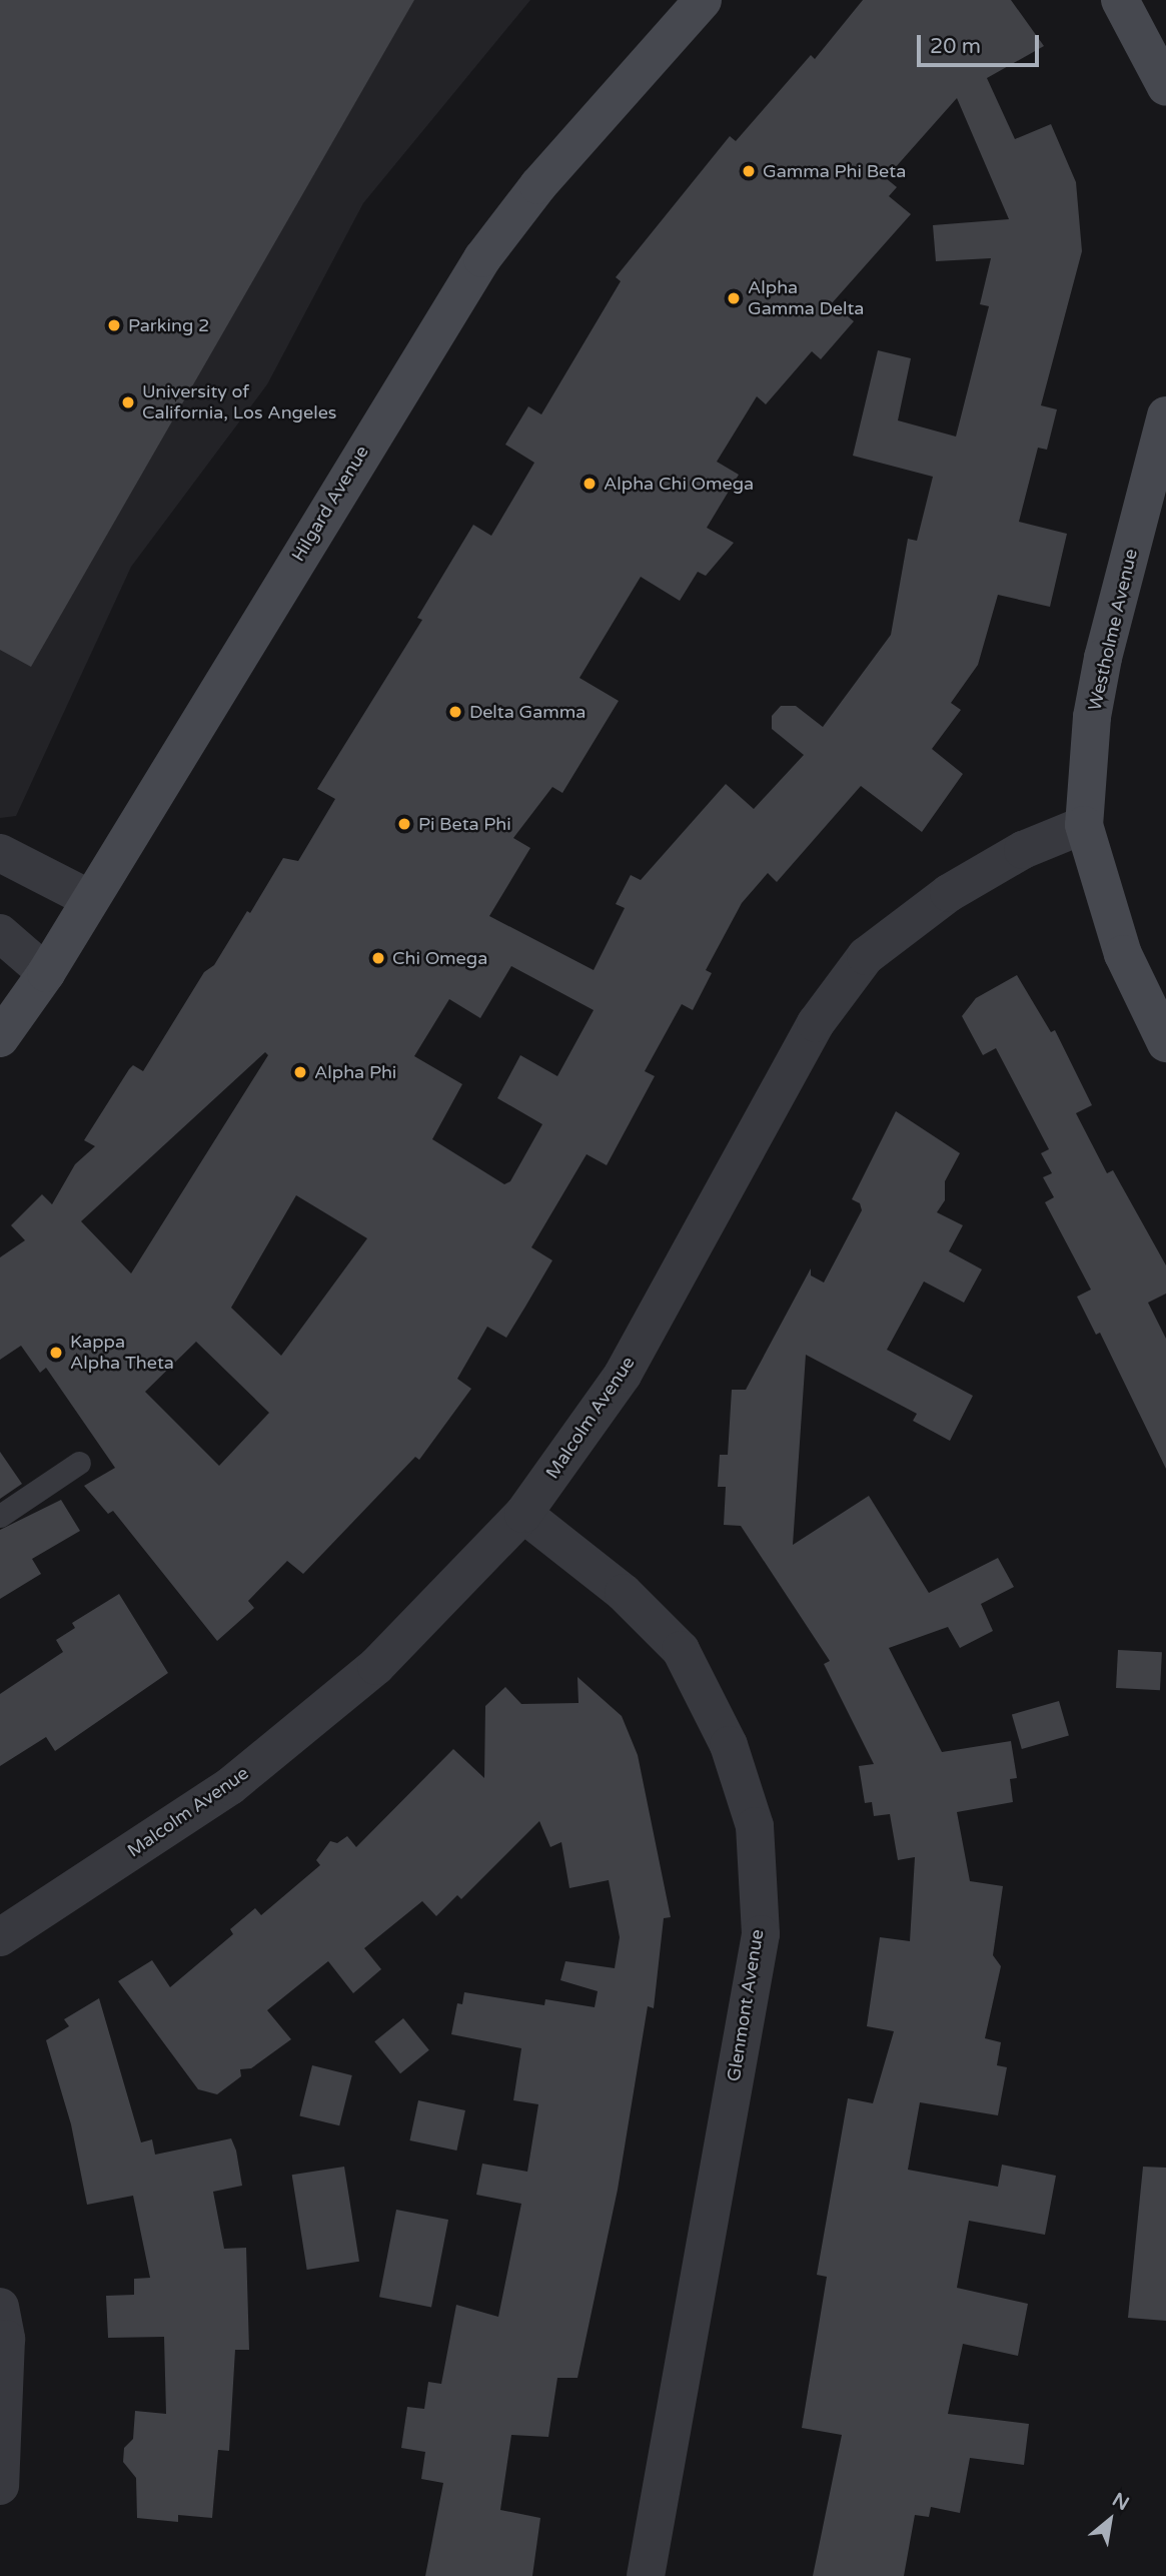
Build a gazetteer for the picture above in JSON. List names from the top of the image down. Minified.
{"streets":{"street":["Hilgard Avenue","Westholme Avenue","Malcolm Avenue","Glenmont Avenue"]},"crossings":[["Westholme Avenue","Malcolm Avenue"],["Malcolm Avenue","Glenmont Avenue"]],"places":["Gamma Phi Beta","Alpha Gamma Delta","Parking 2","University of California, Los Angeles","Alpha Chi Omega","Delta Gamma","Pi Beta Phi","Chi Omega","Alpha Phi","Kappa Alpha Theta"],"scale_bar":"20 m","north":"top right"}
